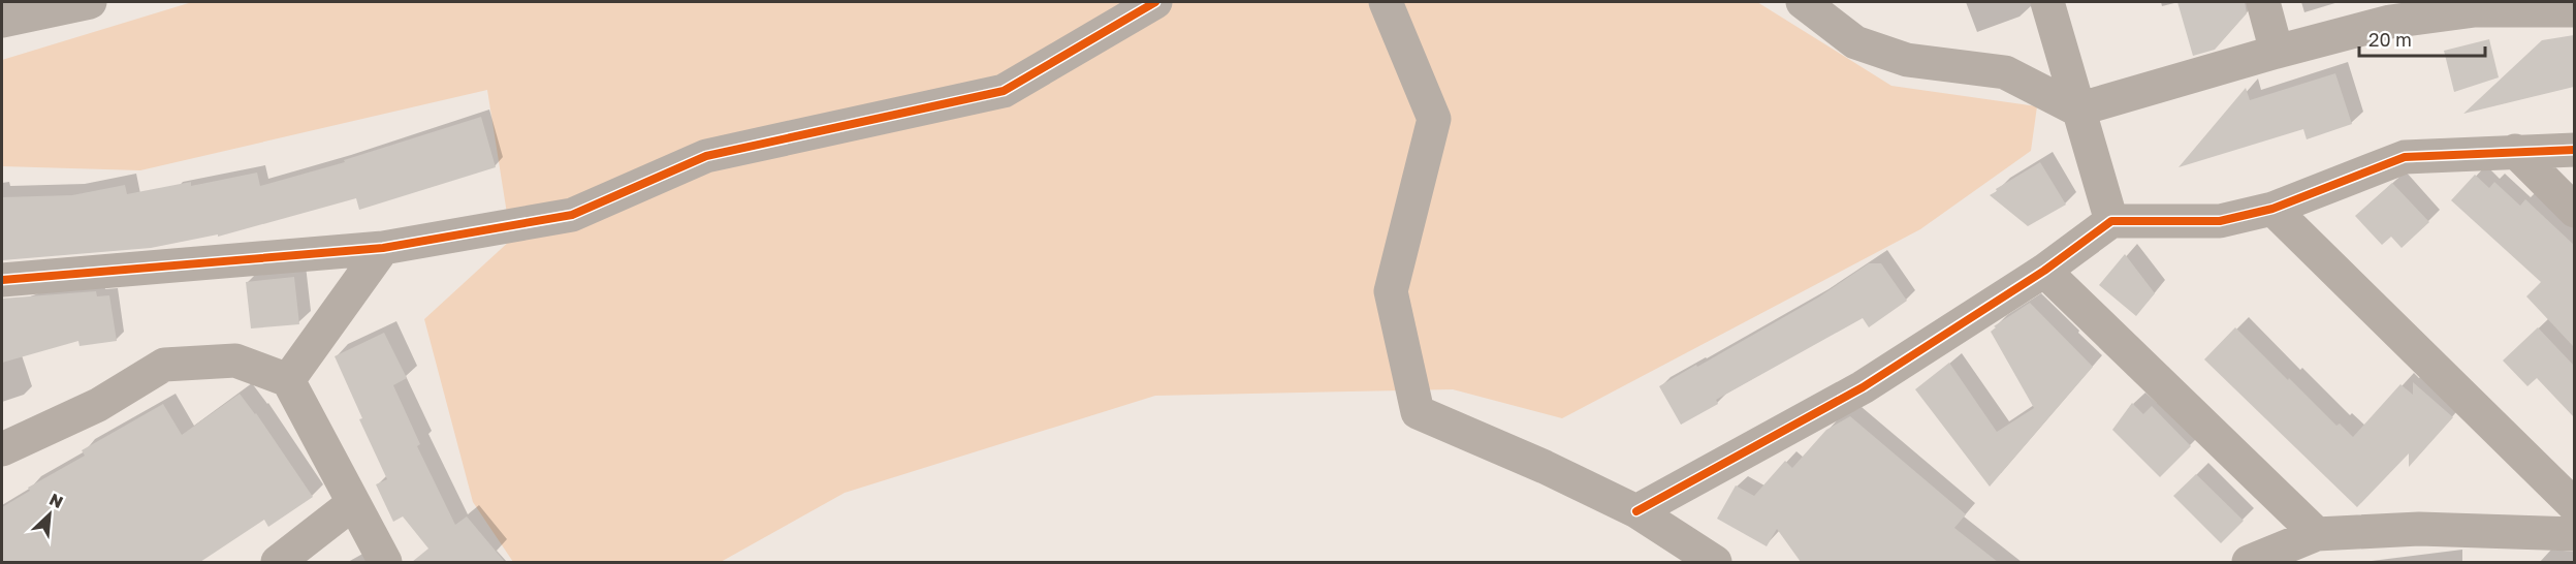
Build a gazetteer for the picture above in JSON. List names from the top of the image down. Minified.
{"scale_bar":"20 m","north":"top right"}
